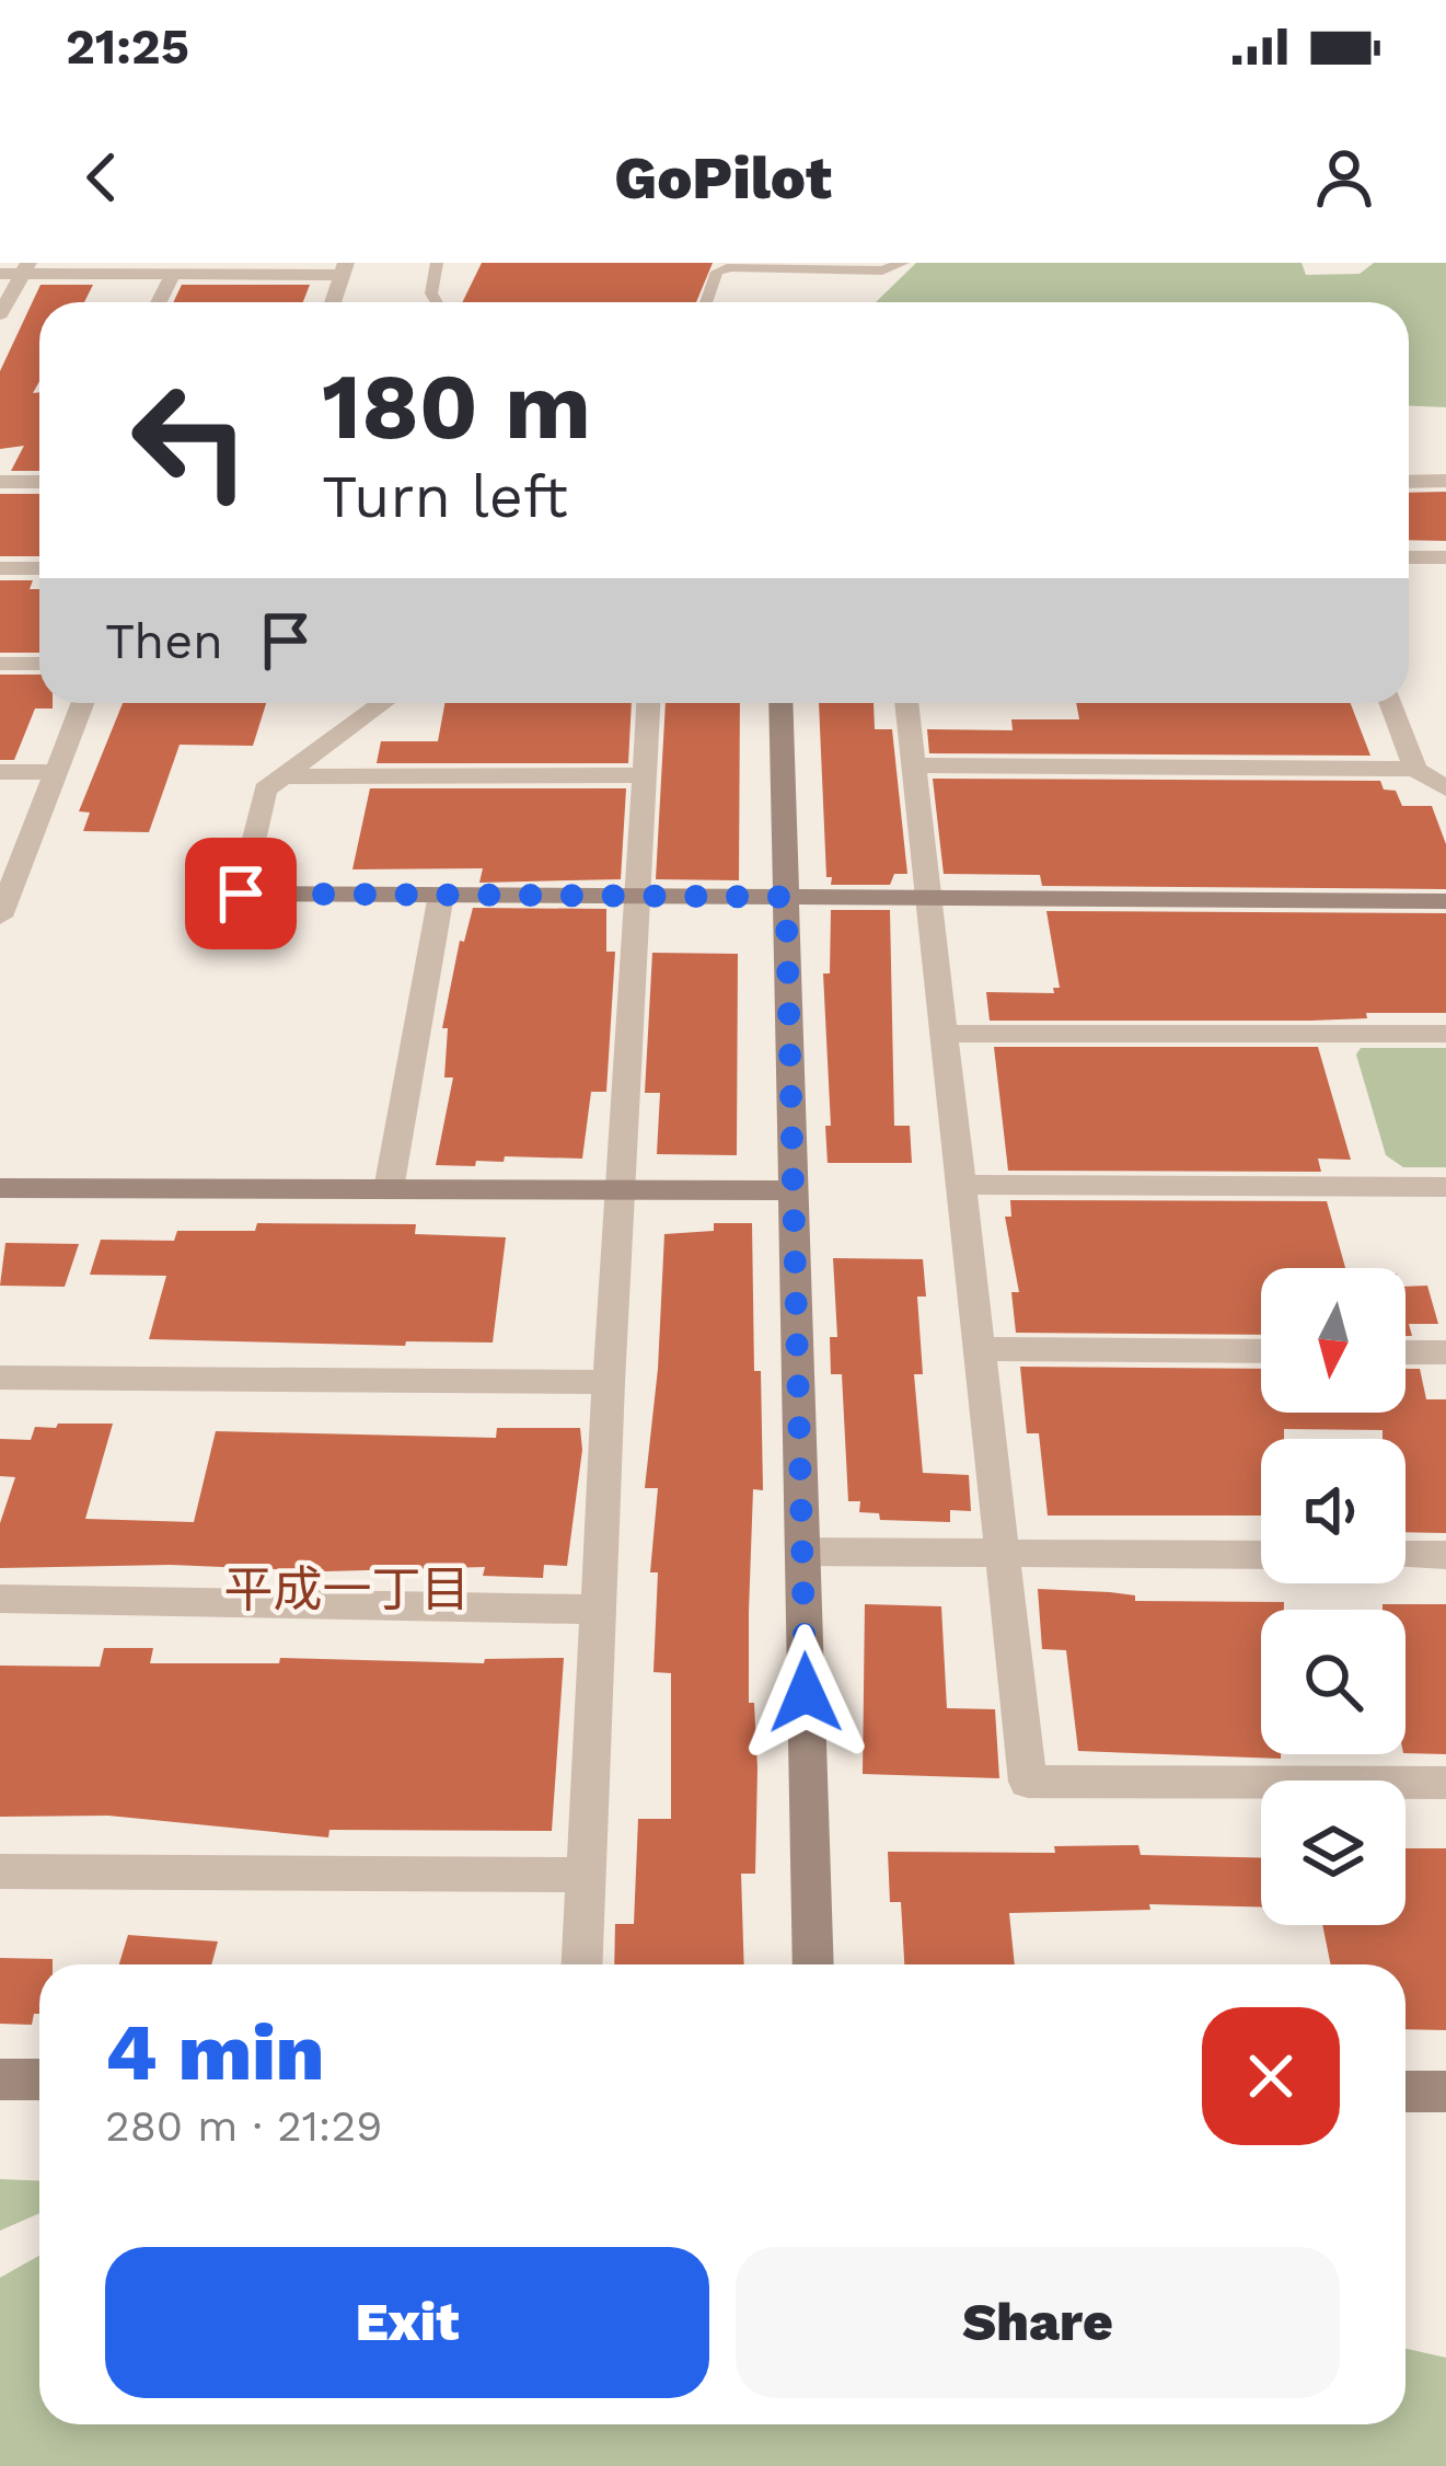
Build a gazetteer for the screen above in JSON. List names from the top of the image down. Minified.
{"districts":["平成一丁目"],"north":"bottom","page":{"status":"21:25","header":"GoPilot","turn":["180 m","Turn left"],"then":"Then","heading":["4 min","280 m · 21:29"],"buttons":["Exit","Share"]}}
